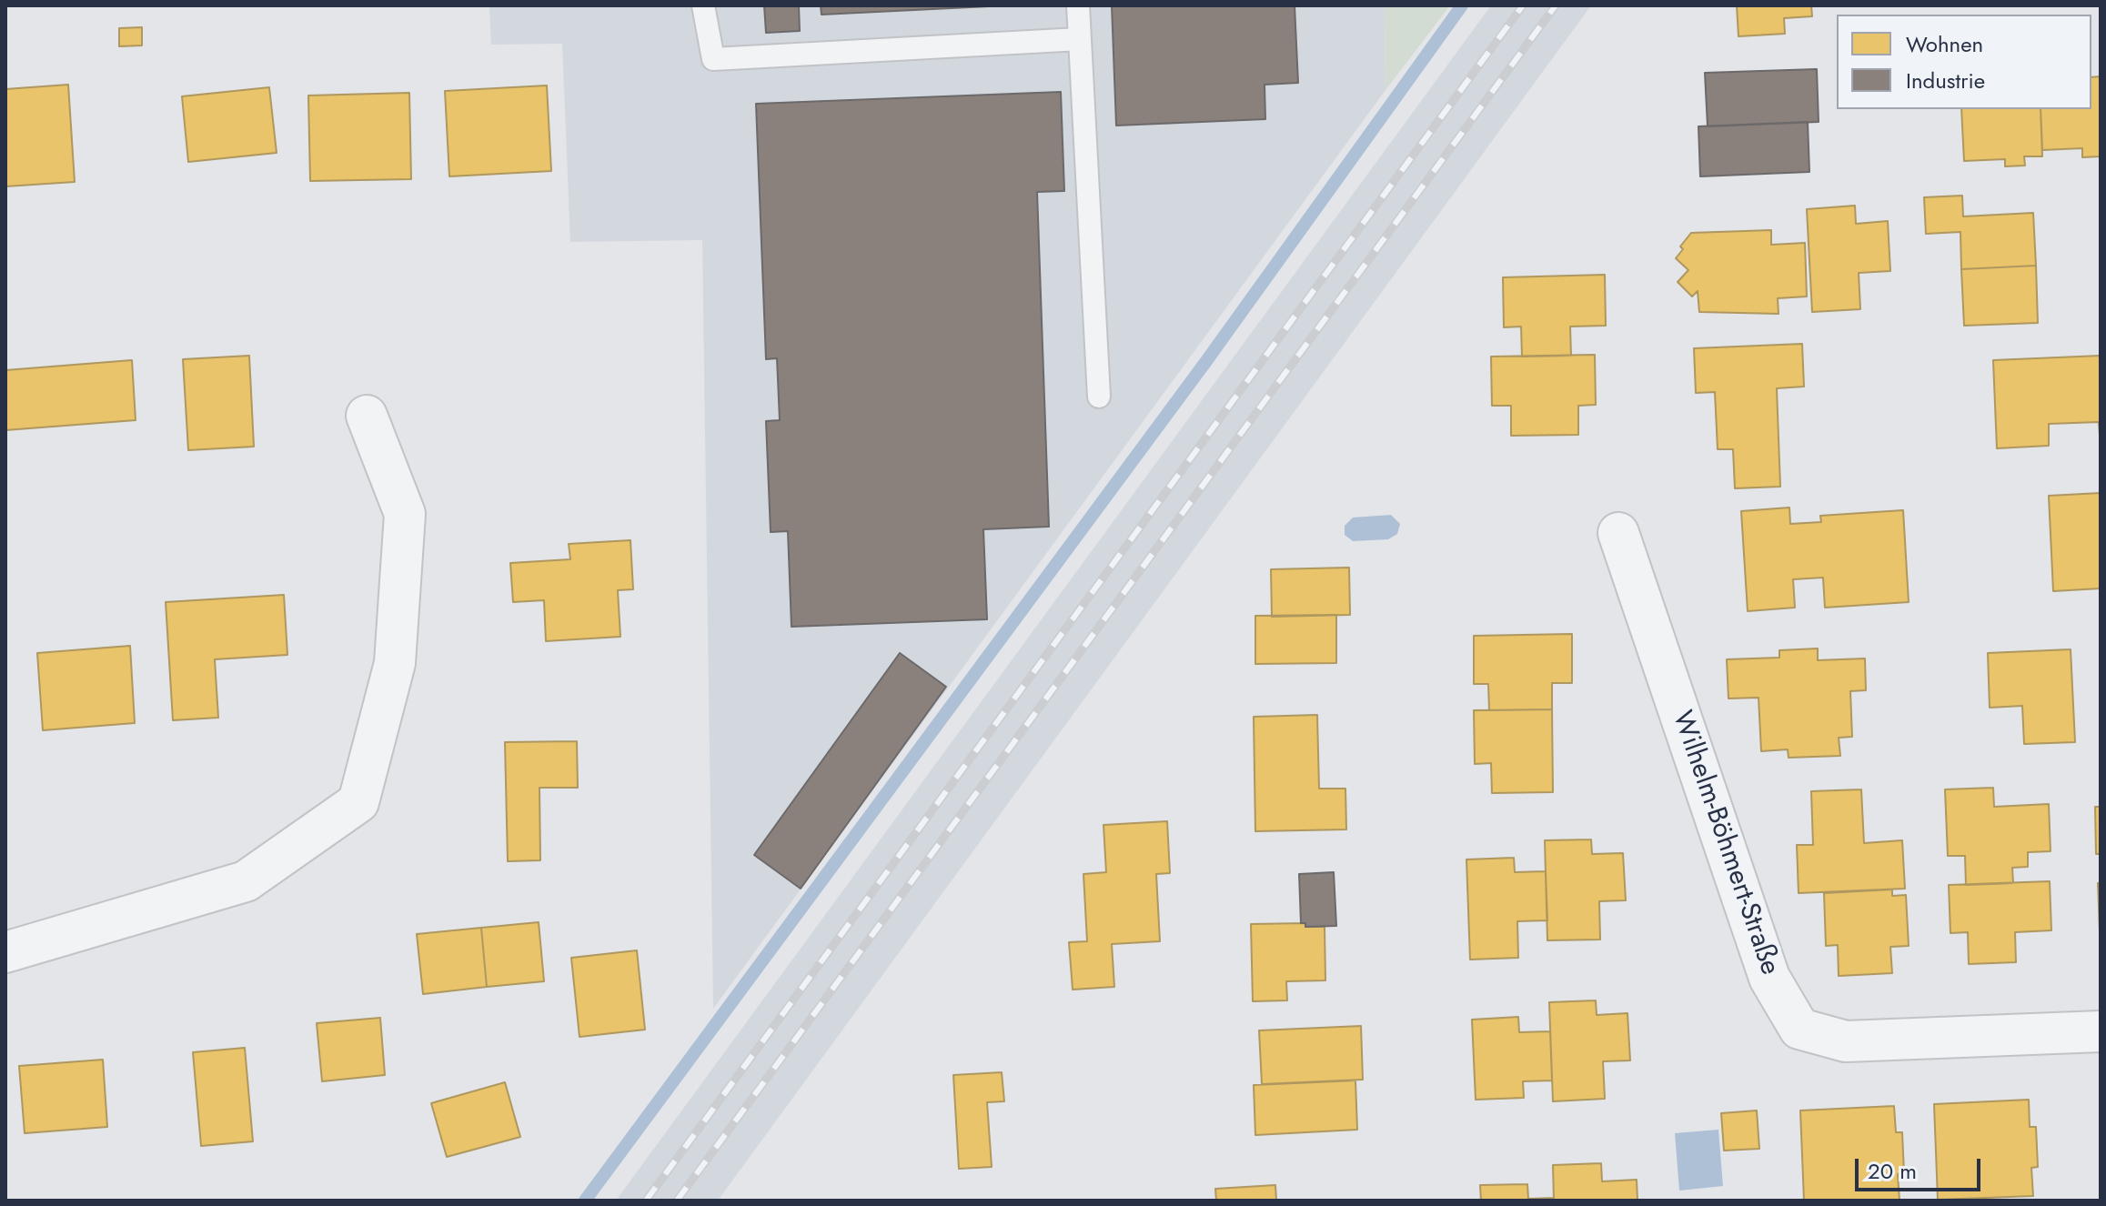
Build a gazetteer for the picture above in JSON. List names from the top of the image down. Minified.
{"streets":{"street":["Wilhelm-Böhmert-Straße"]},"legend":["Wohnen","Industrie"],"scale_bar":"20 m"}
